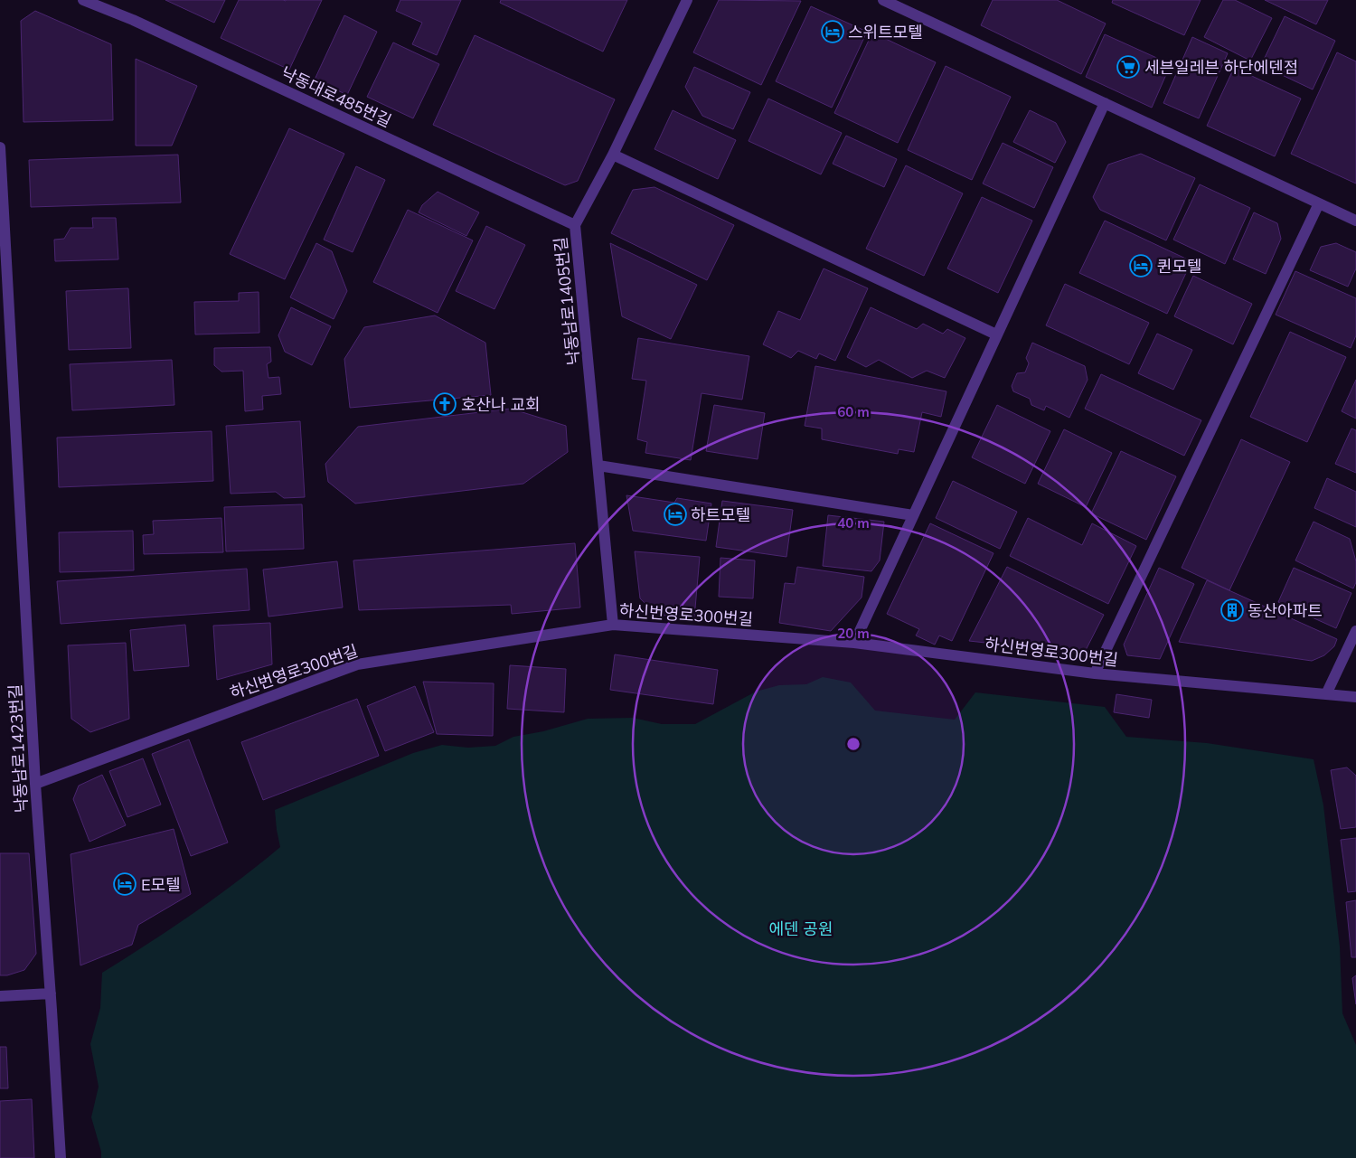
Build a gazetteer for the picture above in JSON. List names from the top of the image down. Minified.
{"streets":{"lane":["낙동대로485번길","낙동남로1405번길","하신번영로300번길","낙동남로1423번길"]},"crossings":[["낙동대로485번길","낙동남로1405번길"],["낙동남로1405번길","하신번영로300번길"],["하신번영로300번길","낙동남로1423번길"]],"parks":["에덴 공원"],"places":{"hotel":["스위트모텔","퀸모텔","하트모텔","E모텔"],"supermarket":["세븐일레븐 하단에덴점"],"church":["호산나 교회"],"building":["동산아파트"]},"rings":["60 m","40 m","20 m"]}
